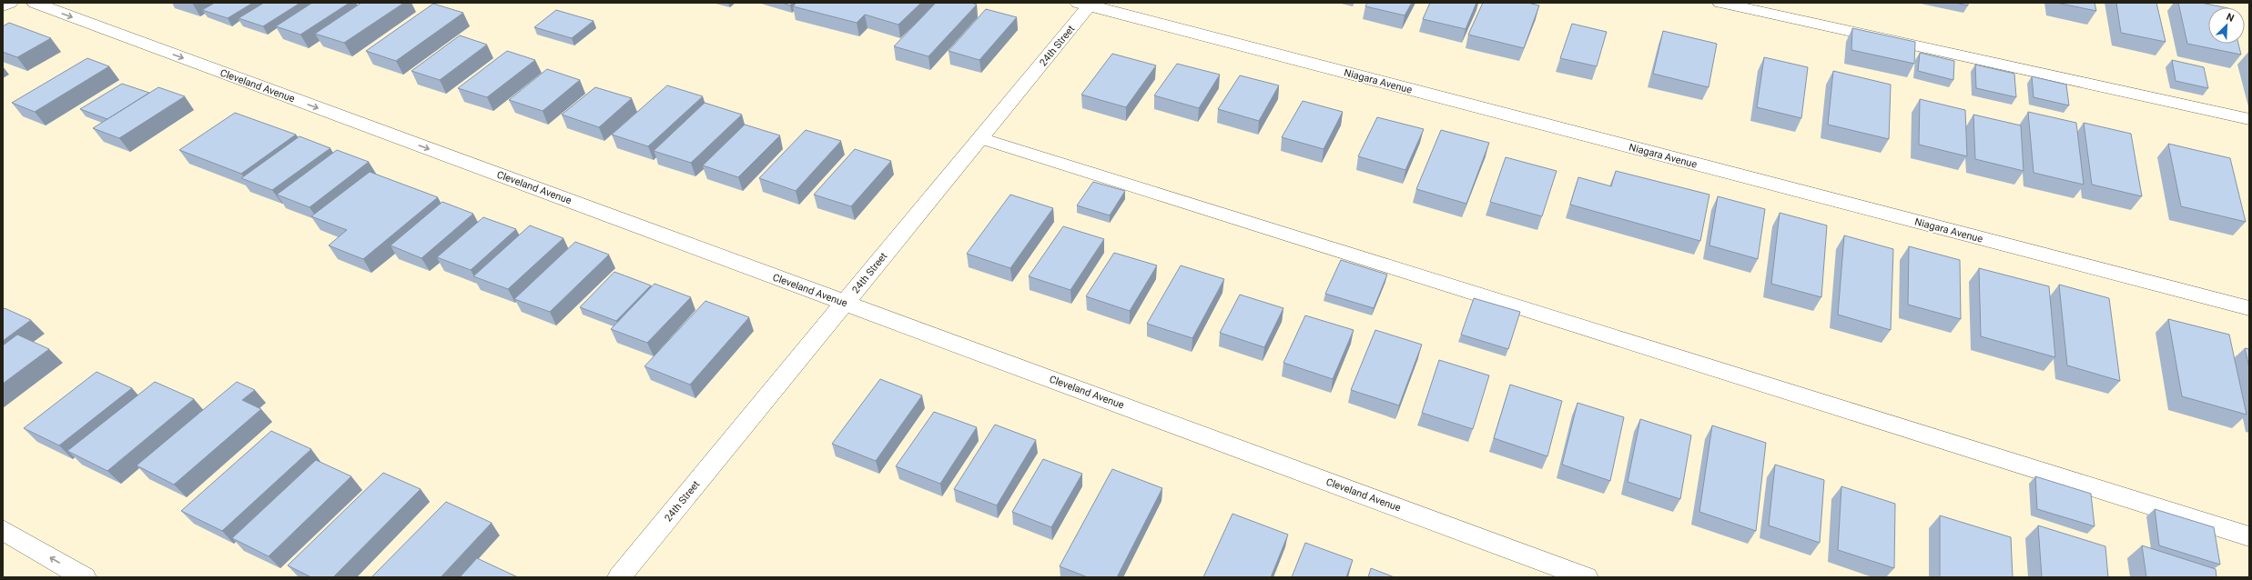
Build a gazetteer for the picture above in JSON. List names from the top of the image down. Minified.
{"streets":{"street":["24th Street","Niagara Avenue","Cleveland Avenue"]},"crossings":[["24th Street","Niagara Avenue"],["24th Street","Cleveland Avenue"]],"one_way":["Cleveland Avenue"],"north":"top right"}
